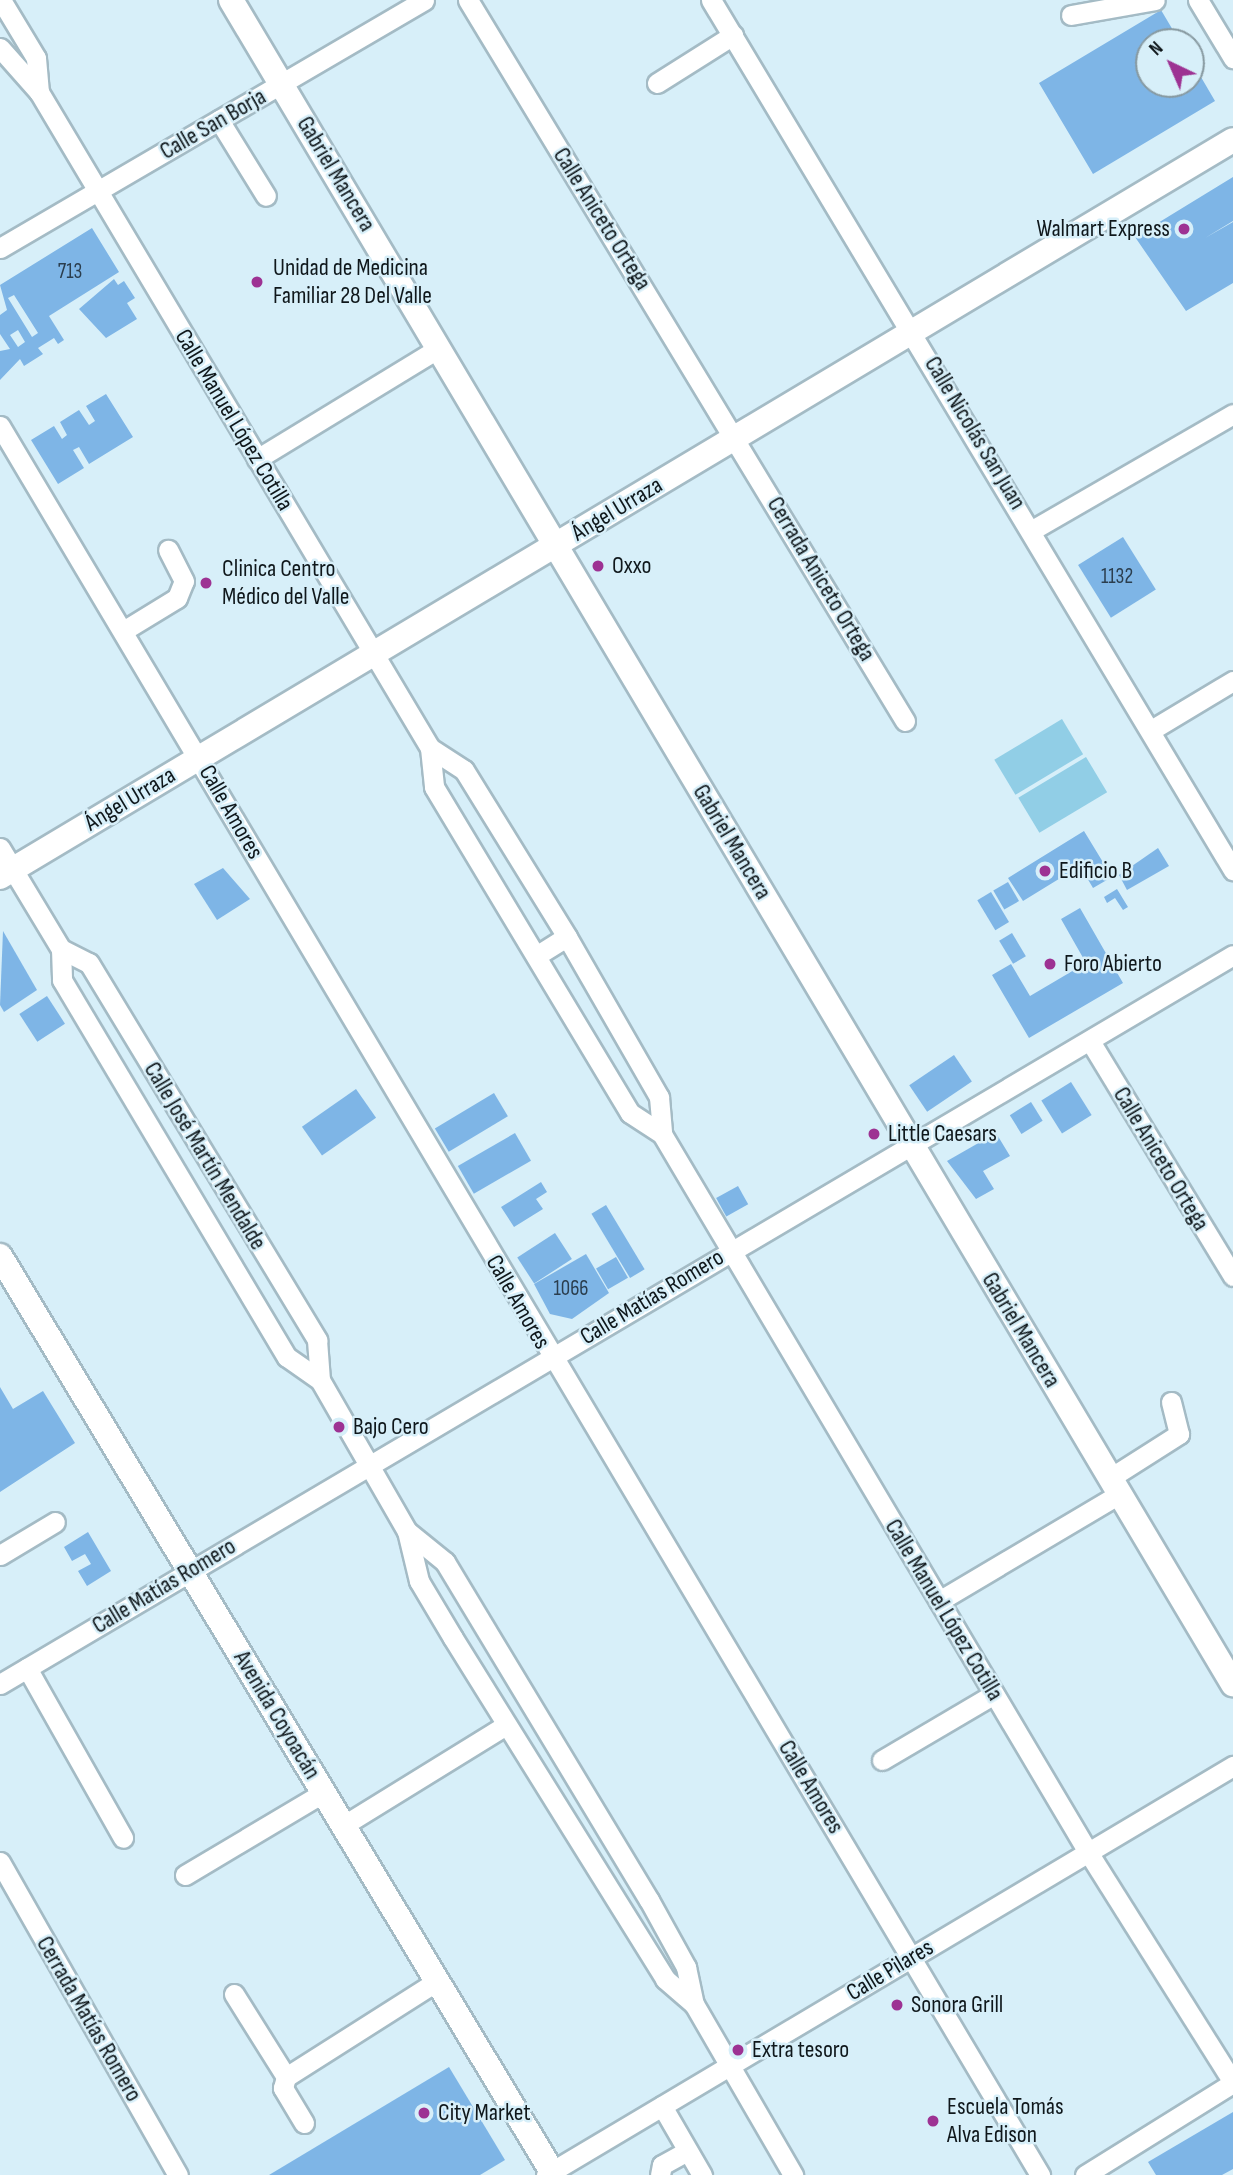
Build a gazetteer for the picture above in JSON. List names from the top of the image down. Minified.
{"streets":{"main road":["Gabriel Mancera","Ángel Urraza","Avenida Coyoacán"],"street":["Calle San Borja","Calle Aniceto Ortega","Calle Manuel López Cotilla","Calle Nicolás San Juan","Cerrada Aniceto Ortega","Calle Amores","Calle José Martín Mendalde","Calle Matías Romero","Calle Pilares","Cerrada Matías Romero"]},"crossings":[["Calle San Borja","Gabriel Mancera"],["Calle San Borja","Calle Manuel López Cotilla"],["Gabriel Mancera","Ángel Urraza"],["Gabriel Mancera","Calle Matías Romero"],["Calle Aniceto Ortega","Ángel Urraza"],["Calle Aniceto Ortega","Cerrada Aniceto Ortega"],["Calle Aniceto Ortega","Calle Matías Romero"],["Calle Manuel López Cotilla","Ángel Urraza"],["Calle Manuel López Cotilla","Calle Matías Romero"],["Calle Manuel López Cotilla","Calle Pilares"],["Calle Nicolás San Juan","Ángel Urraza"],["Ángel Urraza","Cerrada Aniceto Ortega"],["Ángel Urraza","Calle Amores"],["Ángel Urraza","Calle José Martín Mendalde"],["Calle Amores","Calle Matías Romero"],["Calle Amores","Calle Pilares"],["Calle José Martín Mendalde","Calle Matías Romero"],["Calle José Martín Mendalde","Calle Pilares"],["Calle Matías Romero","Avenida Coyoacán"],["Avenida Coyoacán","Calle Pilares"]],"places":["Walmart Express","Unidad de Medicina Familiar 28 Del Valle","Oxxo","Clinica Centro Médico del Valle","Edificio B","Foro Abierto","Little Caesars","Bajo Cero","Sonora Grill","Extra tesoro","City Market","Escuela Tomás Alva Edison"],"house_numbers":["713","1132","1066"],"north":"top left"}
